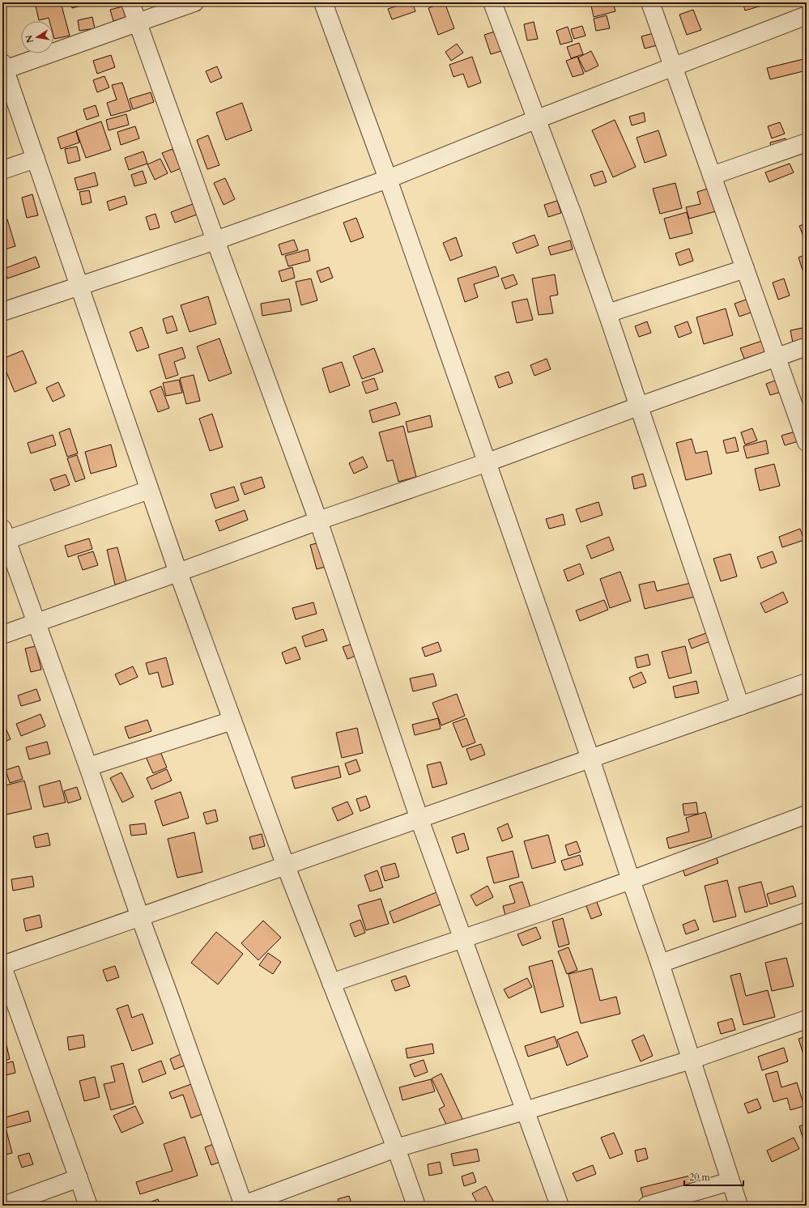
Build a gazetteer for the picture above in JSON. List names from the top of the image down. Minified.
{"scale_bar":"20 m","north":"left"}
